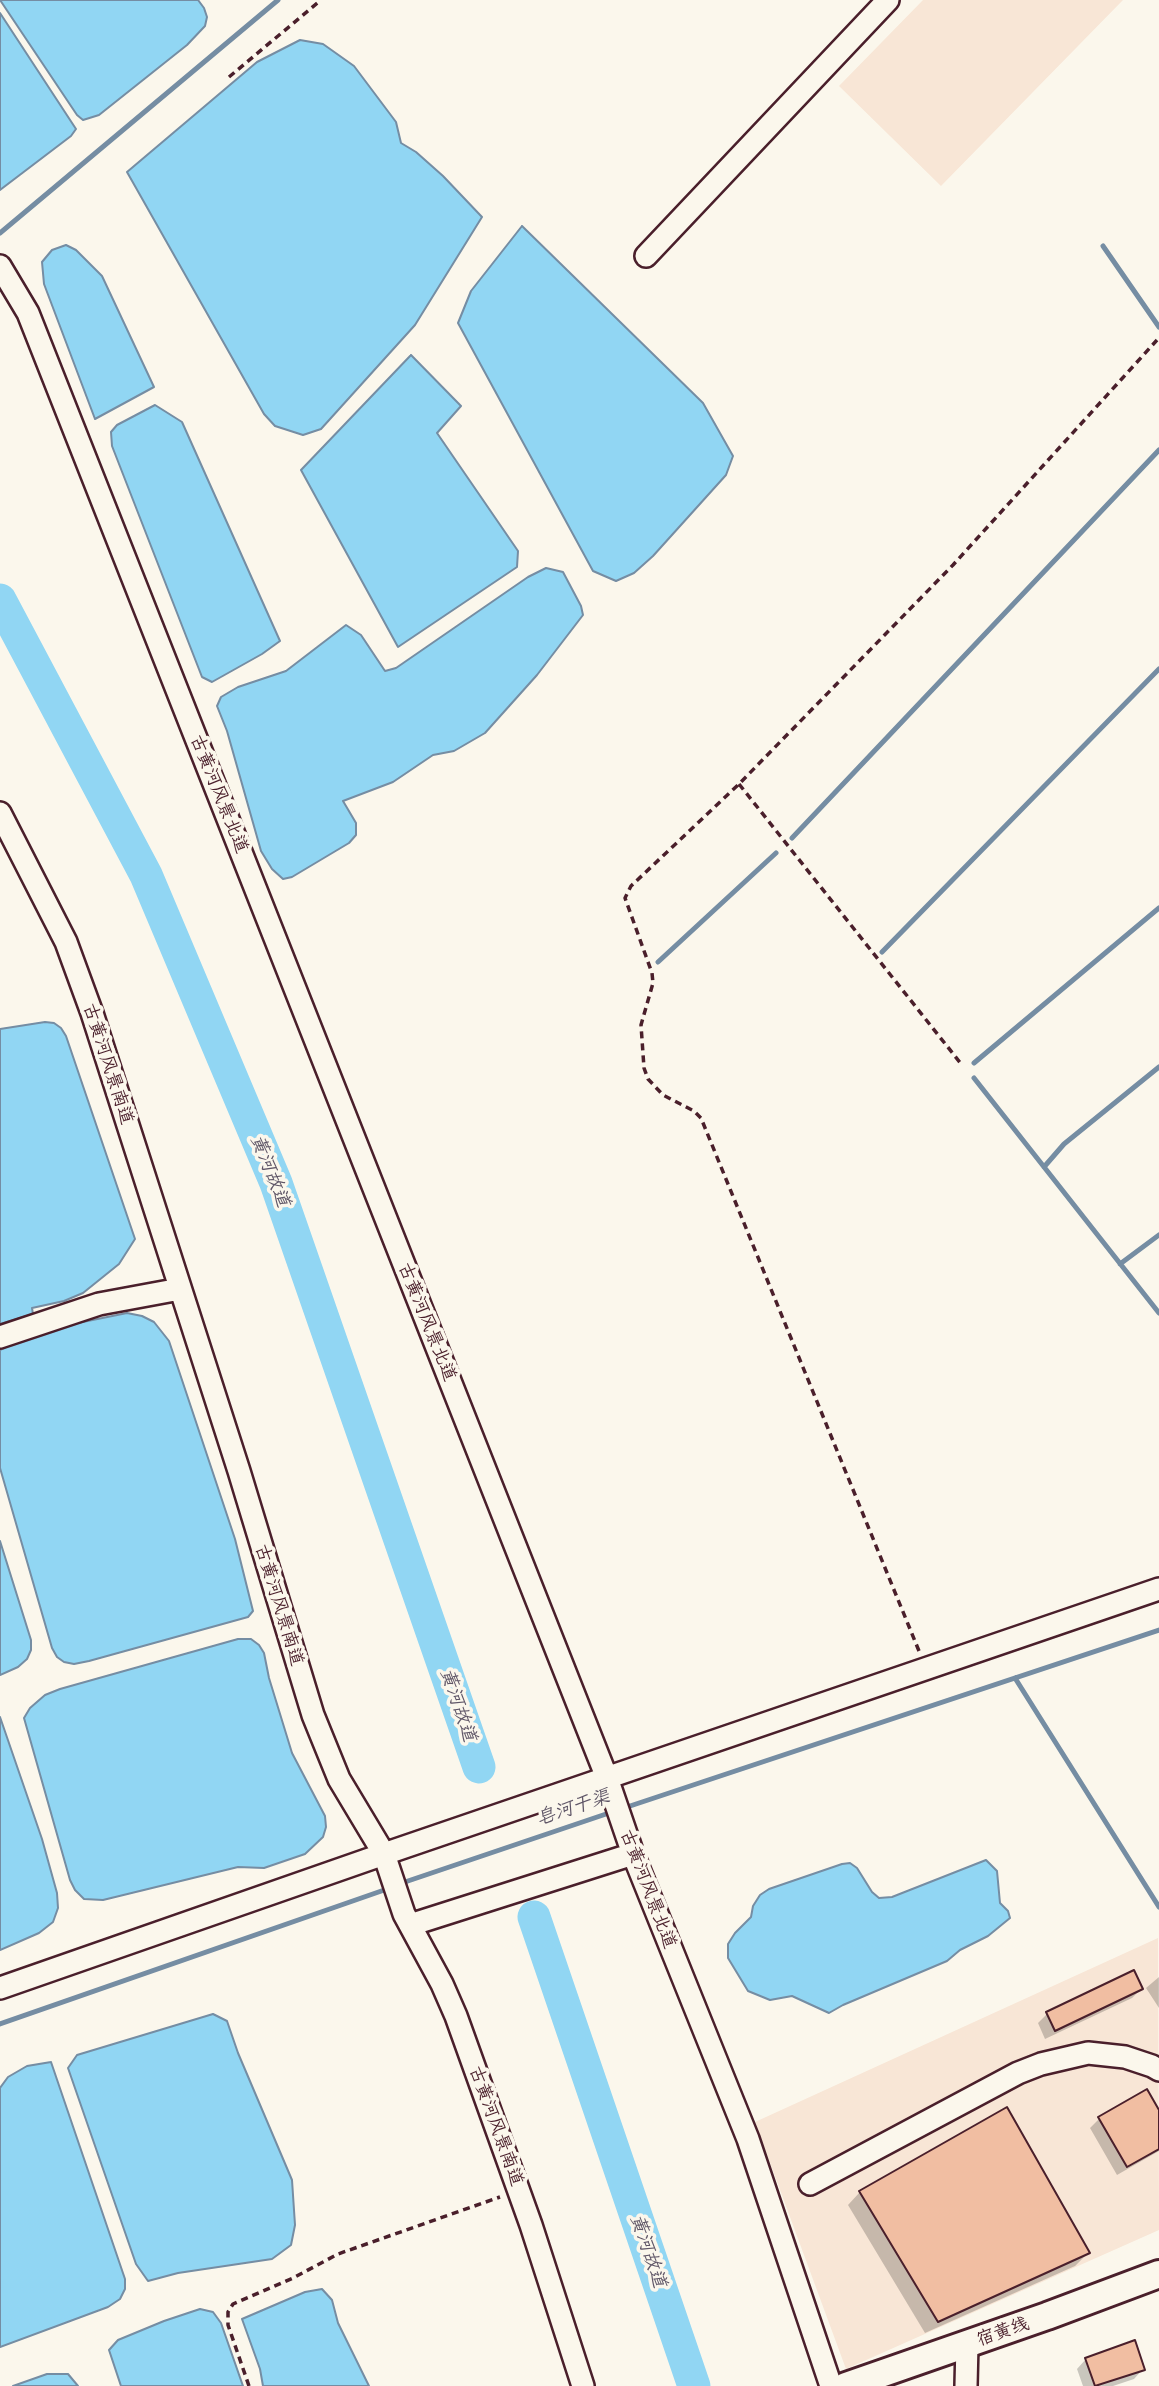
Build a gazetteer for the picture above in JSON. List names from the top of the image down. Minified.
{"streets":{"main road":["宿黄线"],"street":["古黄河风景北道","古黄河风景南道"]},"water":["黄河故道","皂河干渠"]}
